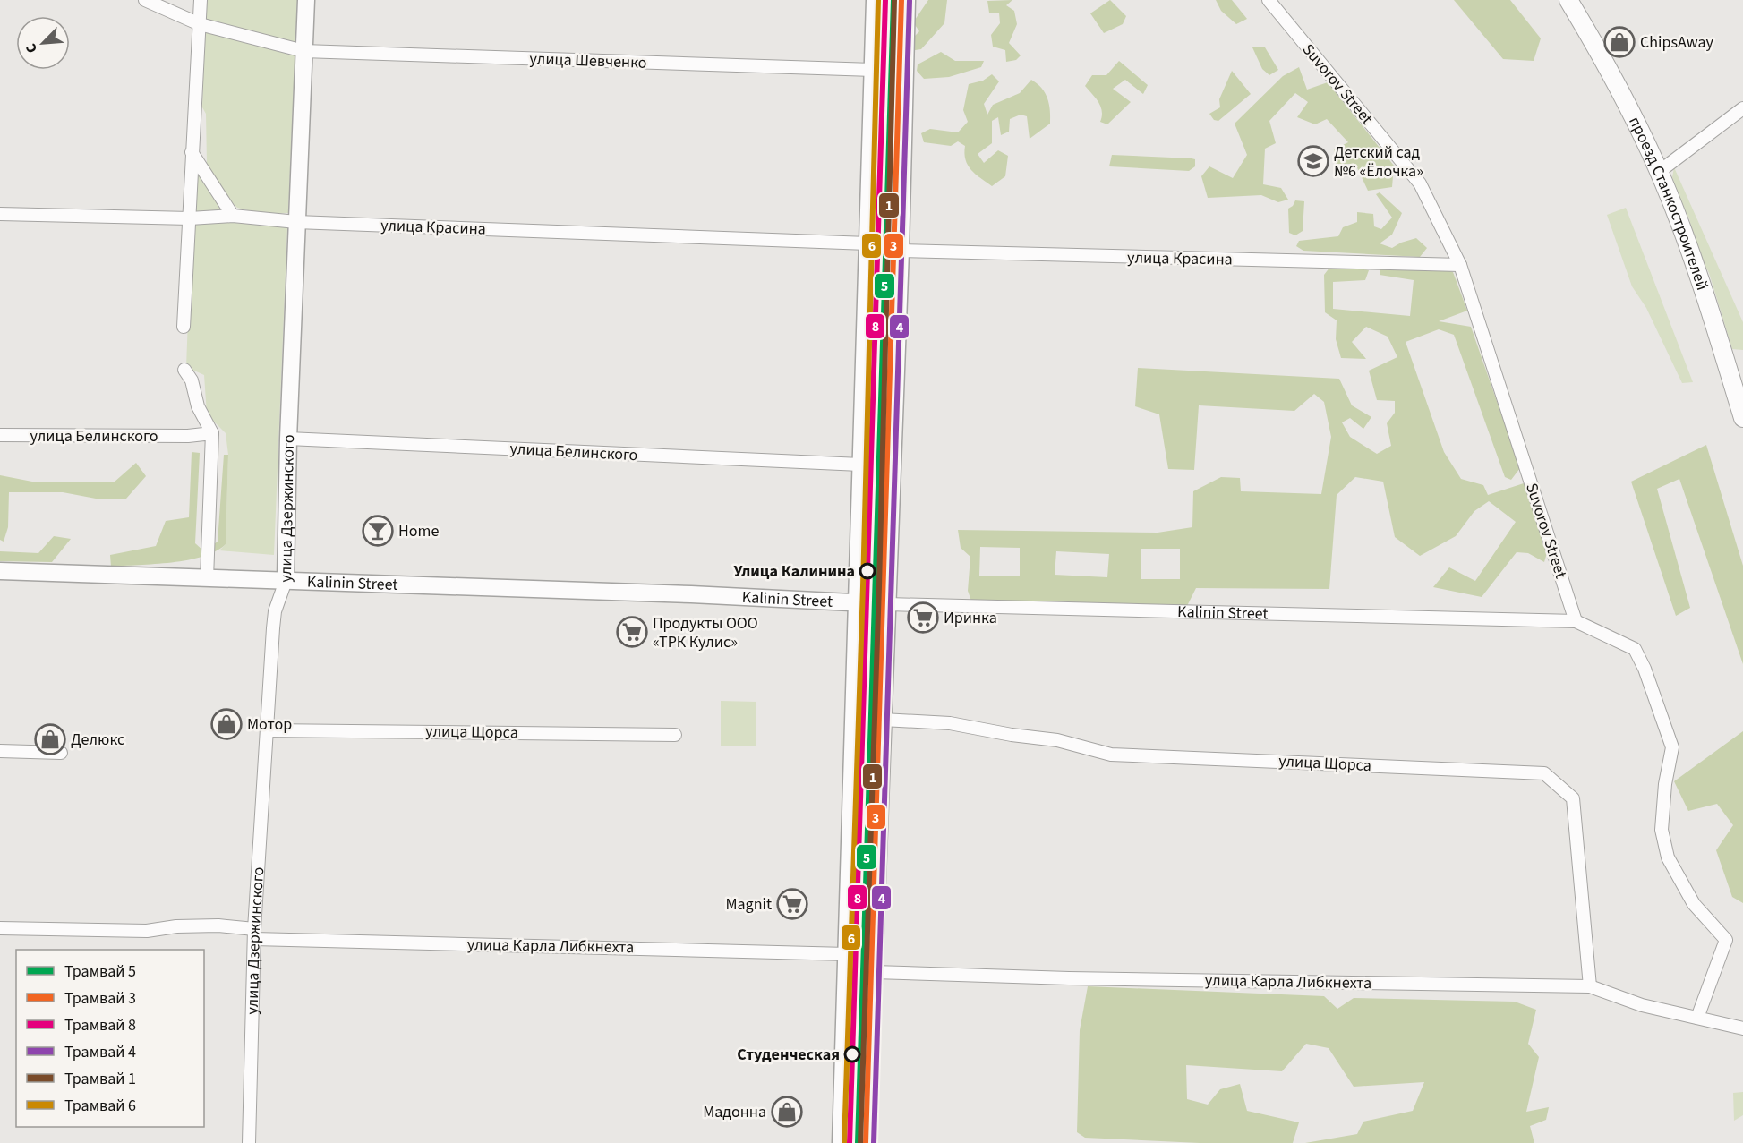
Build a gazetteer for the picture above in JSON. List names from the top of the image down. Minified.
{"streets":{"main road":["проезд Станкостроителей"],"street":["улица Шевченко","Suvorov Street","улица Красина","улица Белинского","улица Дзержинского","Kalinin Street","улица Щорса","улица Карла Либкнехта"]},"crossings":[["улица Шевченко","улица Дзержинского"],["Suvorov Street","улица Красина"],["Suvorov Street","Kalinin Street"],["улица Красина","улица Дзержинского"],["улица Белинского","улица Дзержинского"],["улица Дзержинского","Kalinin Street"],["улица Дзержинского","улица Щорса"],["улица Дзержинского","улица Карла Либкнехта"],["улица Щорса","улица Карла Либкнехта"]],"places":{"shop":["ChipsAway","Мотор","Делюкс","Мадонна"],"school or university":["Детский сад №6 «Ёлочка»"],"bar":["Home"],"other":["Улица Калинина","Студенческая"],"supermarket":["Иринка","Продукты ООО «ТРК Кулис»","Magnit"]},"lines":["tram line 5","tram line 3","tram line 8","tram line 1","tram line 6","tram line 4"],"legend":["Трамвай 5","Трамвай 3","Трамвай 8","Трамвай 4","Трамвай 1","Трамвай 6"],"north":"bottom left"}
